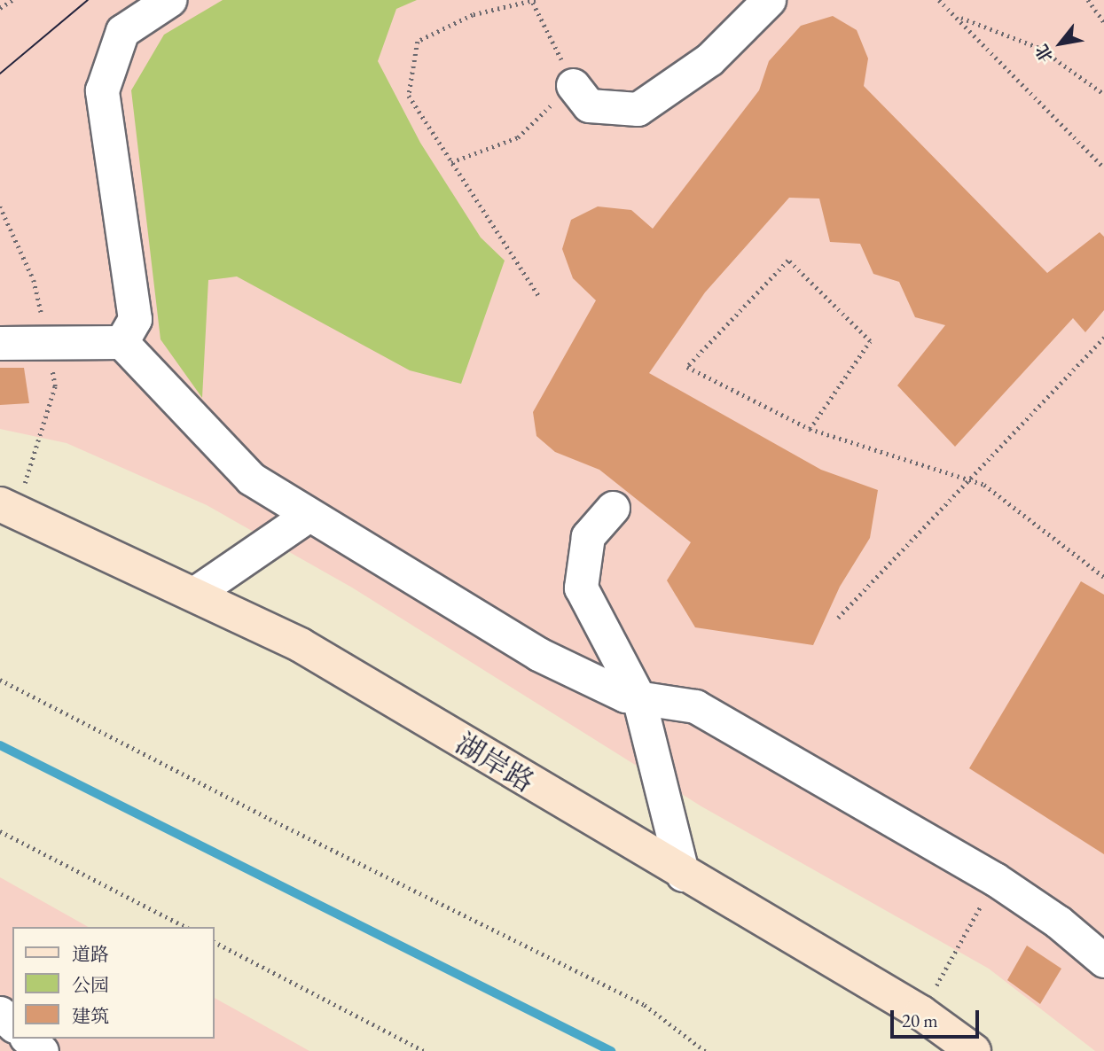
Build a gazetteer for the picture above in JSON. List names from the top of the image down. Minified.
{"streets":{"street":["湖岸路"]},"legend":["道路","公园","建筑"],"scale_bar":"20 m","north":"bottom left"}
